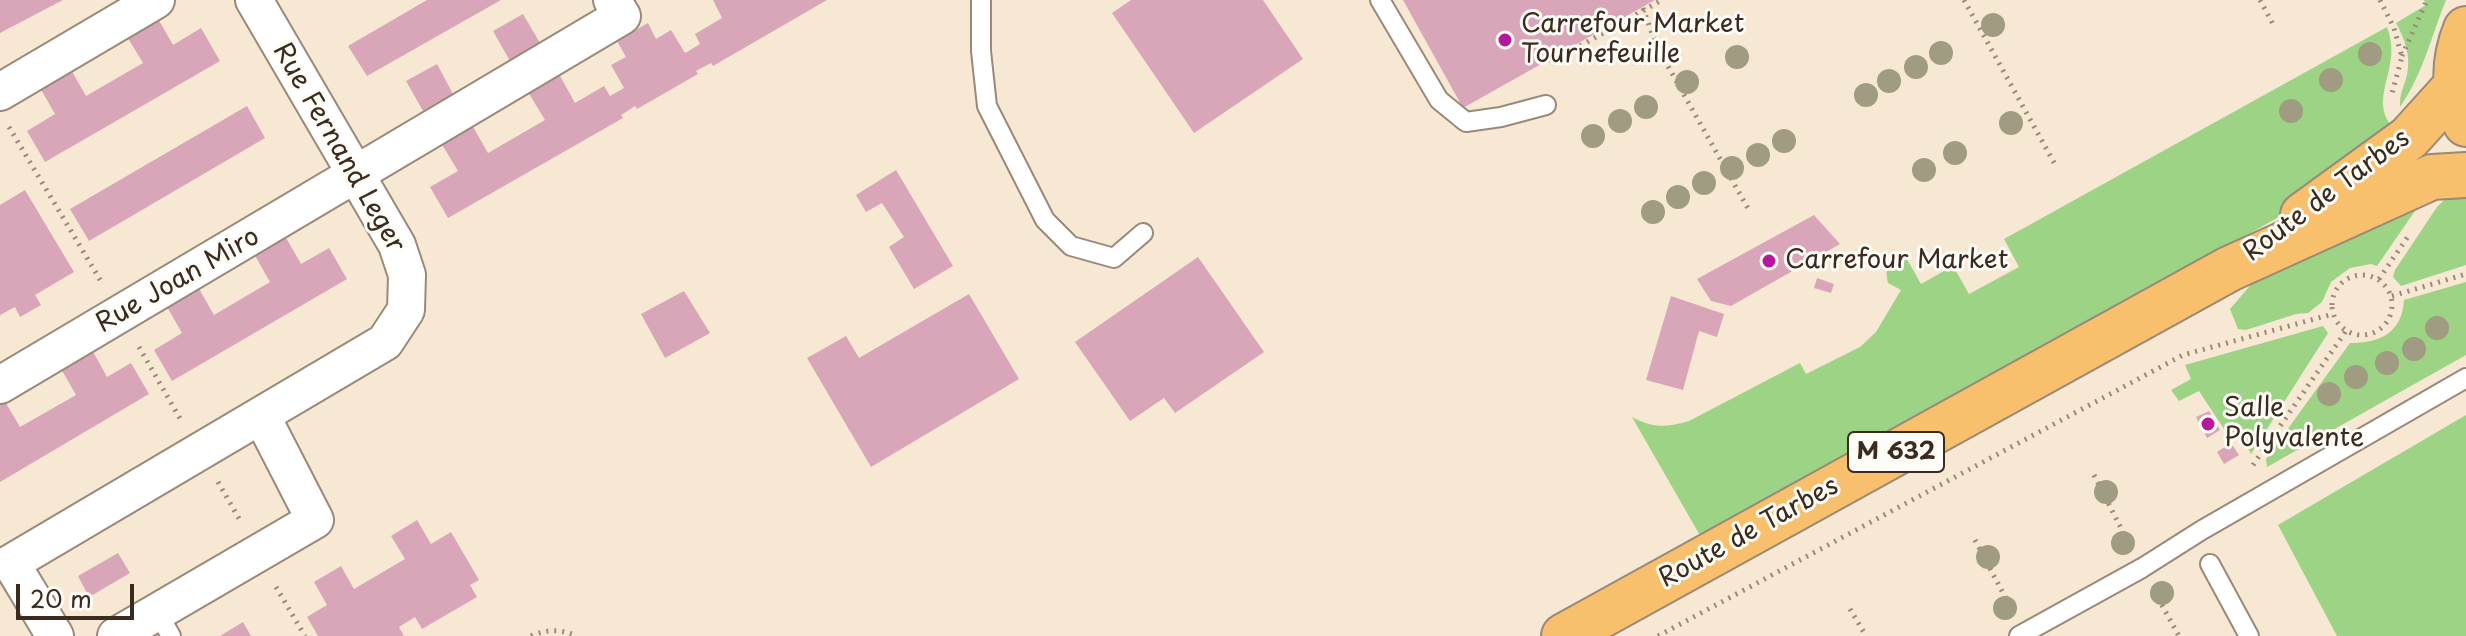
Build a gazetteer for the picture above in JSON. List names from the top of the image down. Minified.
{"streets":{"main road":["Route de Tarbes","M 632"],"street":["Rue Fernand Leger","Rue Joan Miro"]},"crossings":[["Rue Fernand Leger","Rue Joan Miro"]],"places":["Carrefour Market Tournefeuille","Carrefour Market","Salle Polyvalente"],"scale_bar":"20 m"}
